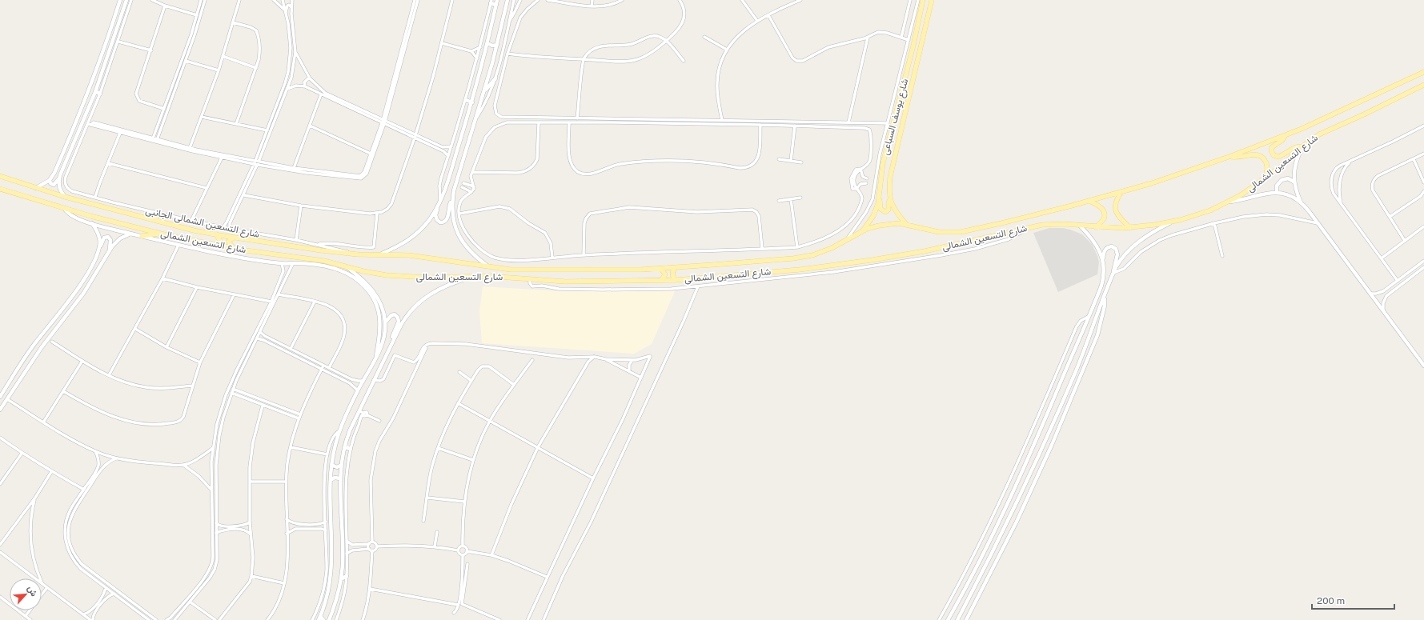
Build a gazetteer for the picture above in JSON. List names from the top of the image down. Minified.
{"streets":{"main road":["شارع يوسف السباعى","شارع التسعين الشمالى"],"street":["شارع التسعين الشمالى الجانبى"]},"crossings":[["شارع يوسف السباعى","شارع التسعين الشمالى"],["شارع التسعين الشمالى","شارع التسعين الشمالى الجانبى"]],"scale_bar":"200 m","north":"top right"}
